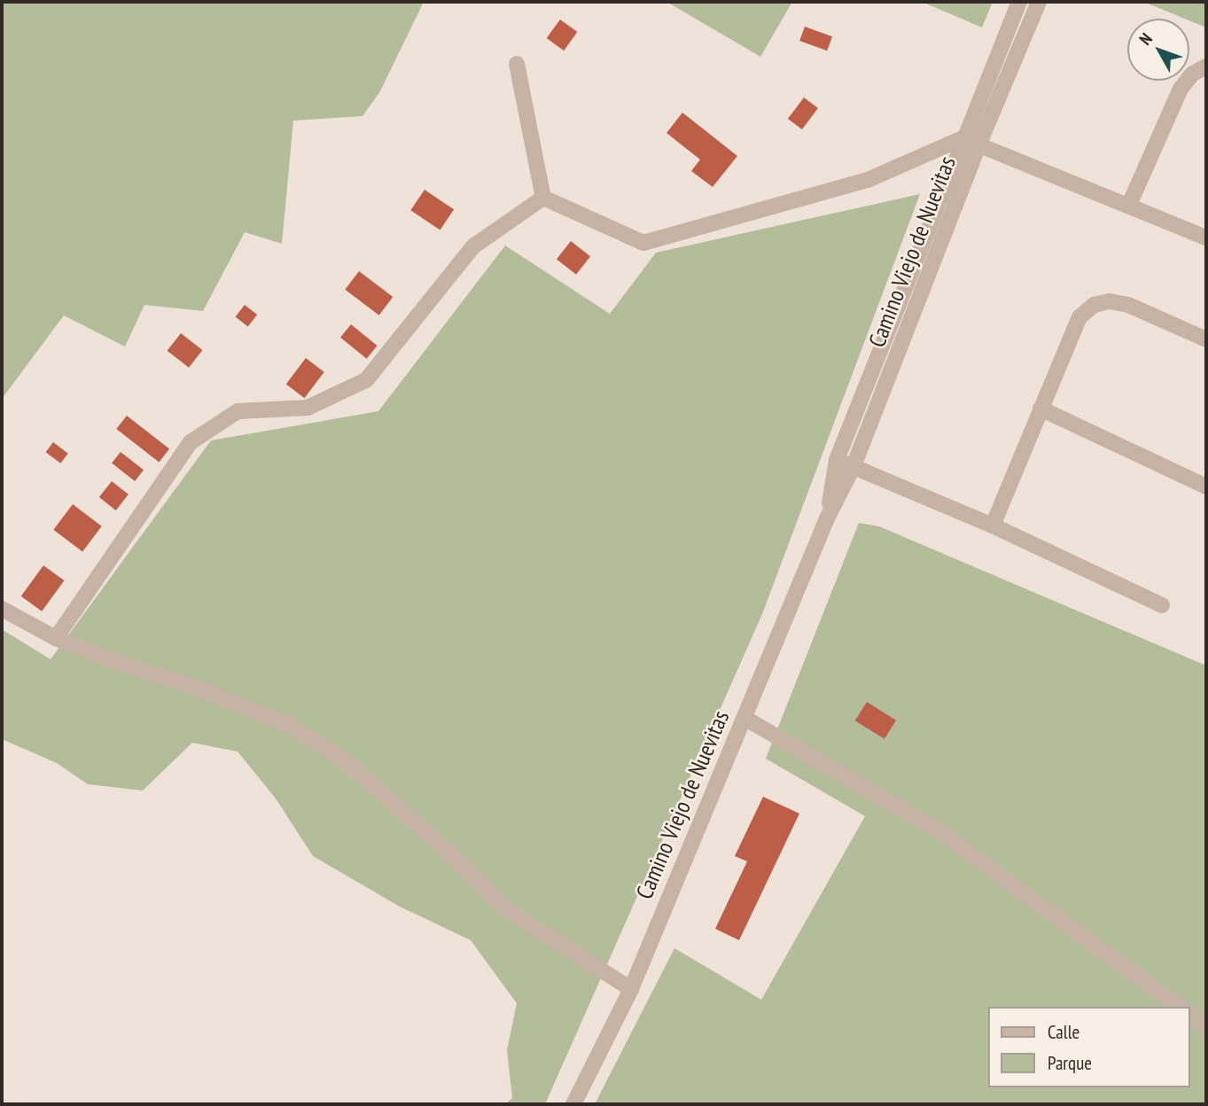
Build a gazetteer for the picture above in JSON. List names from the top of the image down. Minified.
{"streets":{"street":["Camino Viejo de Nuevitas"]},"legend":["Calle","Parque"],"north":"top left"}
